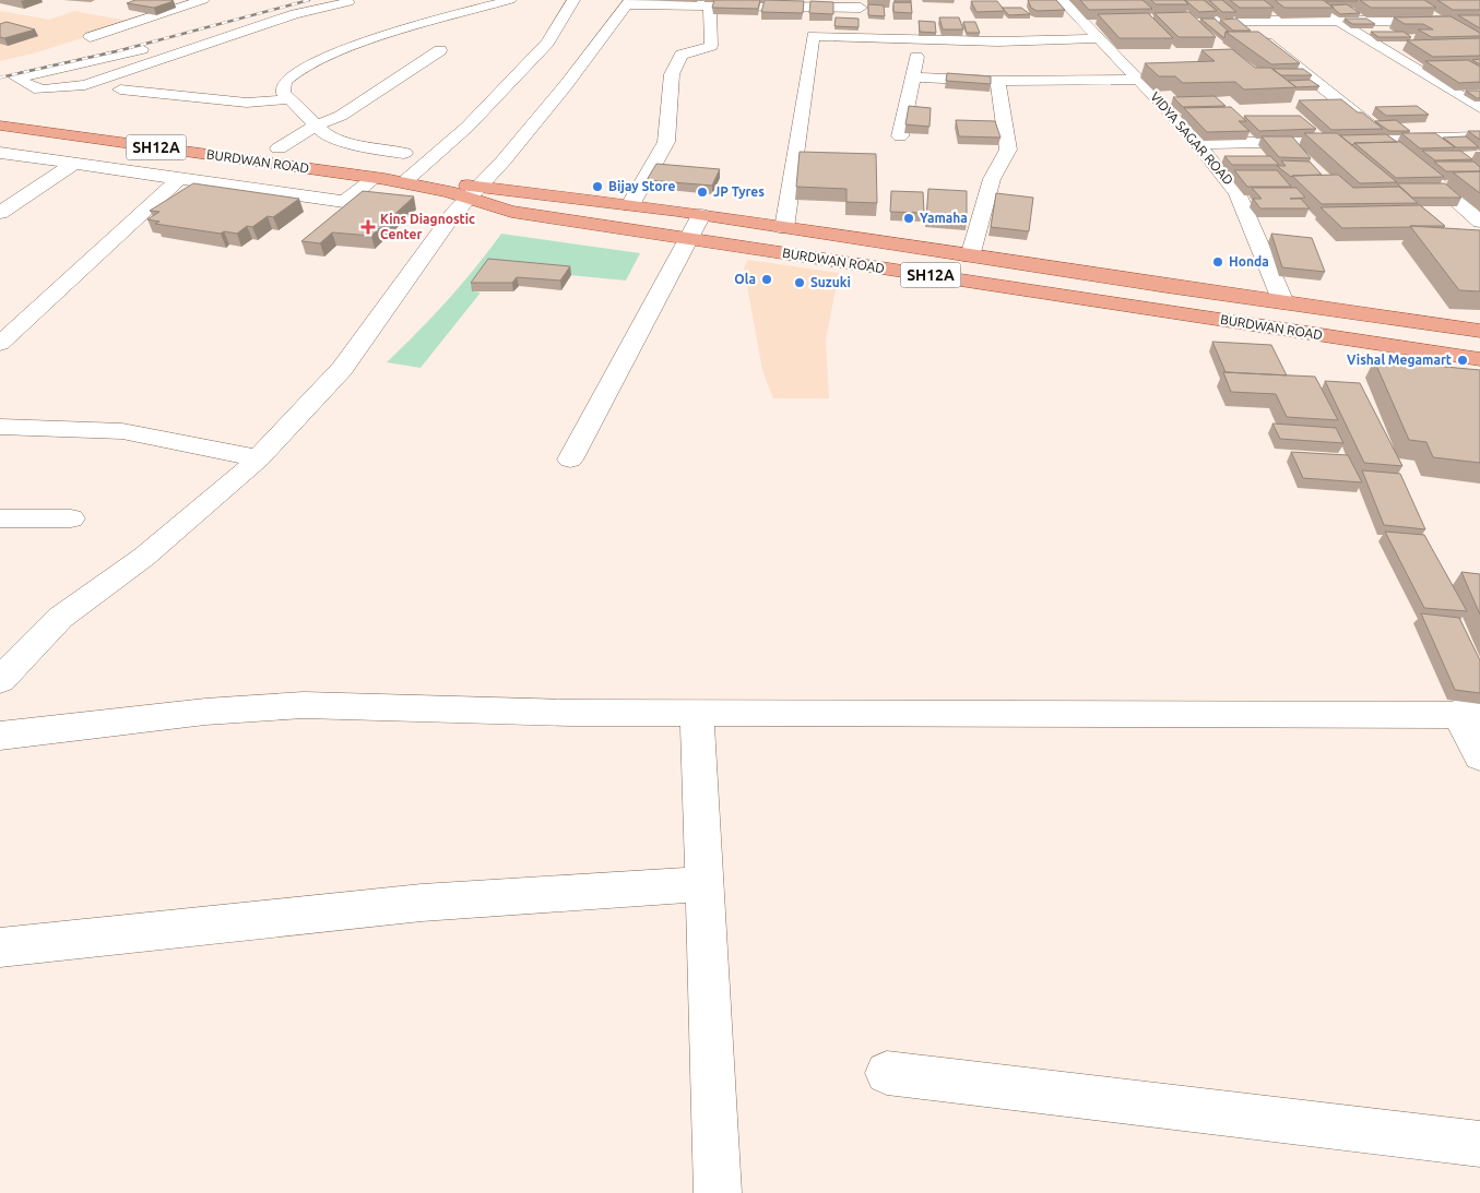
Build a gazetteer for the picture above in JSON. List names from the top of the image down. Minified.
{"streets":{"main road":["SH12A","BURDWAN ROAD"],"street":["VIDYA SAGAR ROAD"]},"crossings":[["VIDYA SAGAR ROAD","BURDWAN ROAD"]],"places":{"other":["Bijay Store","JP Tyres","Yamaha","Honda","Ola","Suzuki","Vishal Megamart"],"health":["Kins Diagnostic Center"]}}
